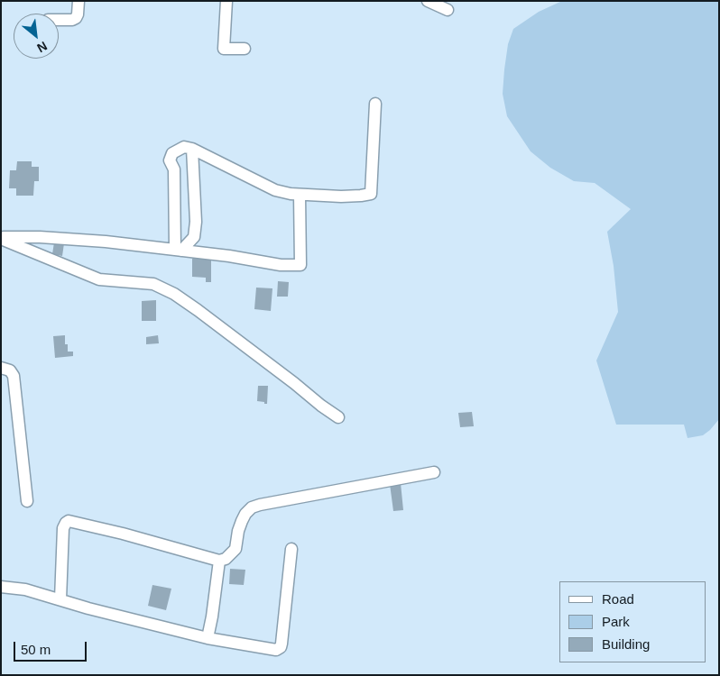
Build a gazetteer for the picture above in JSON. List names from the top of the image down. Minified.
{"legend":["Road","Park","Building"],"scale_bar":"50 m","north":"bottom right"}
